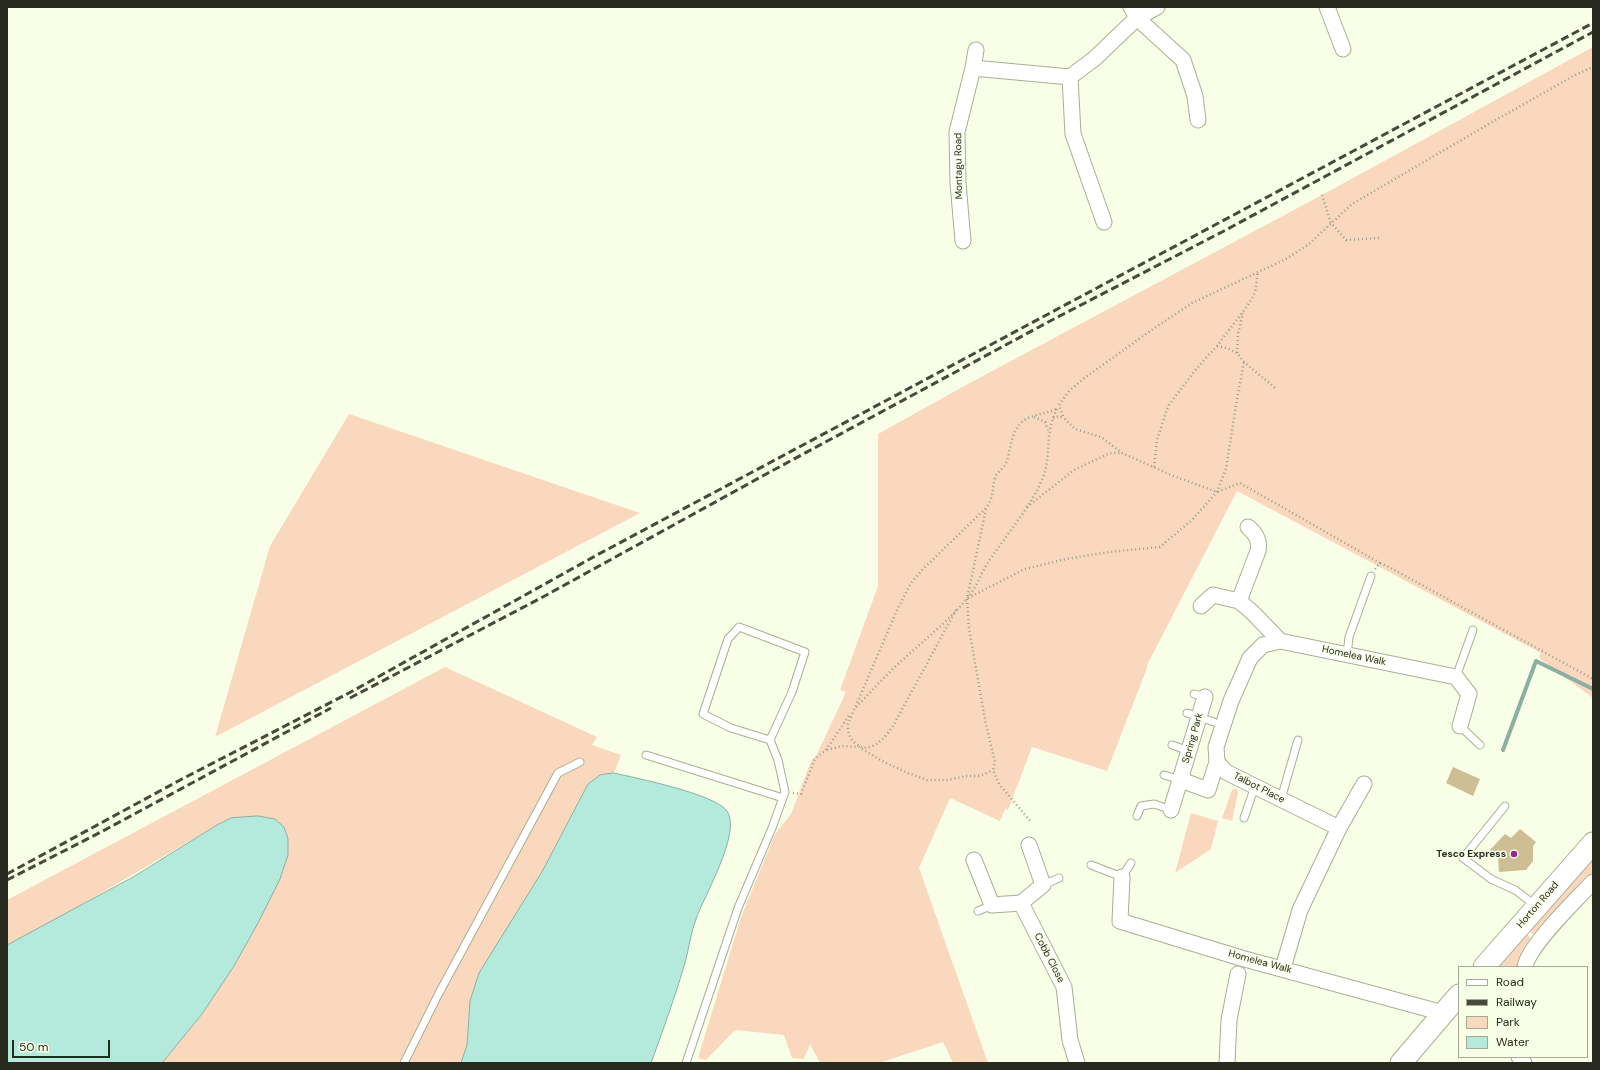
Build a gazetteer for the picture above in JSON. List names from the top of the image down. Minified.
{"streets":{"main road":["Horton Road"],"street":["Montagu Road","Homelea Walk","Spring Park","Talbot Place","Cobb Close"]},"crossings":[["Homelea Walk","Talbot Place"]],"places":["Tesco Express"],"legend":["Road","Railway","Park","Water"],"scale_bar":"50 m"}
